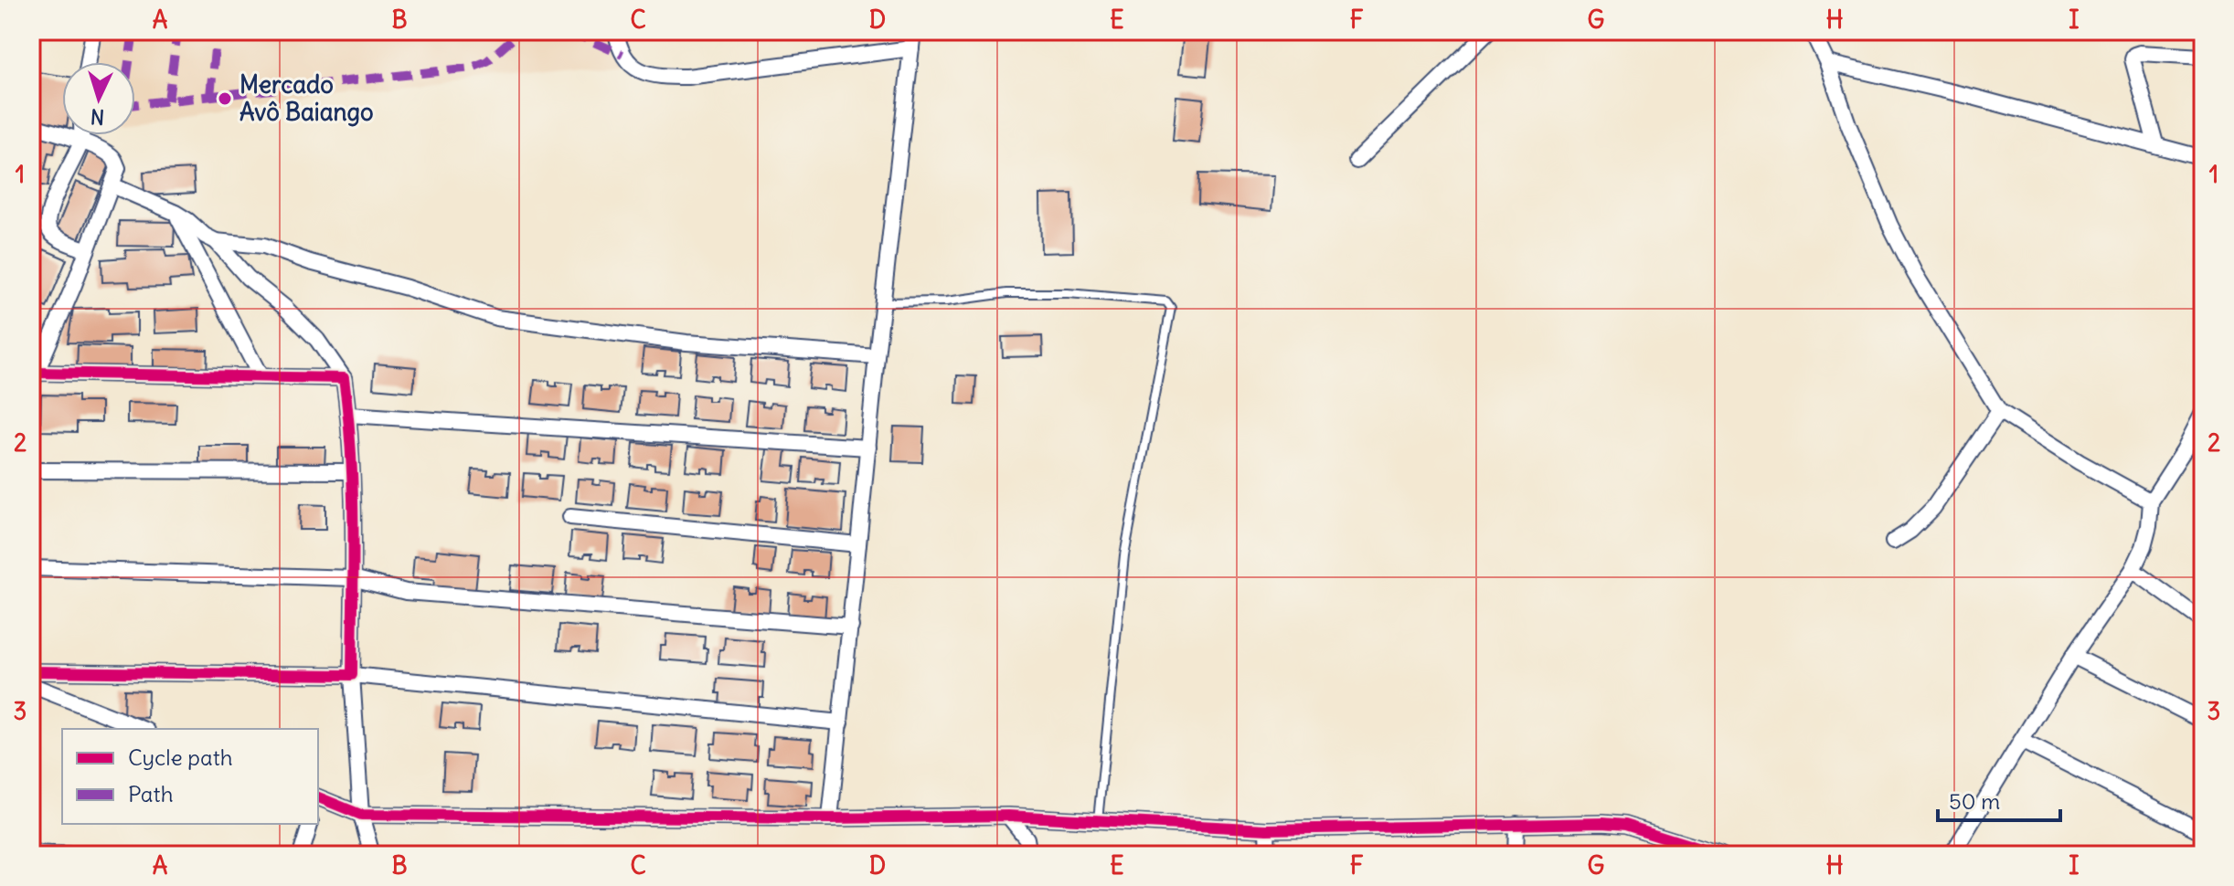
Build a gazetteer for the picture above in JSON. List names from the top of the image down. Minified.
{"places":["Mercado Avô Baiango"],"legend":["Cycle path","Path"],"scale_bar":"50 m","north":"bottom","grid":{"columns":["A","B","C","D","E","F","G","H","I"],"rows":["1","2","3"]}}
